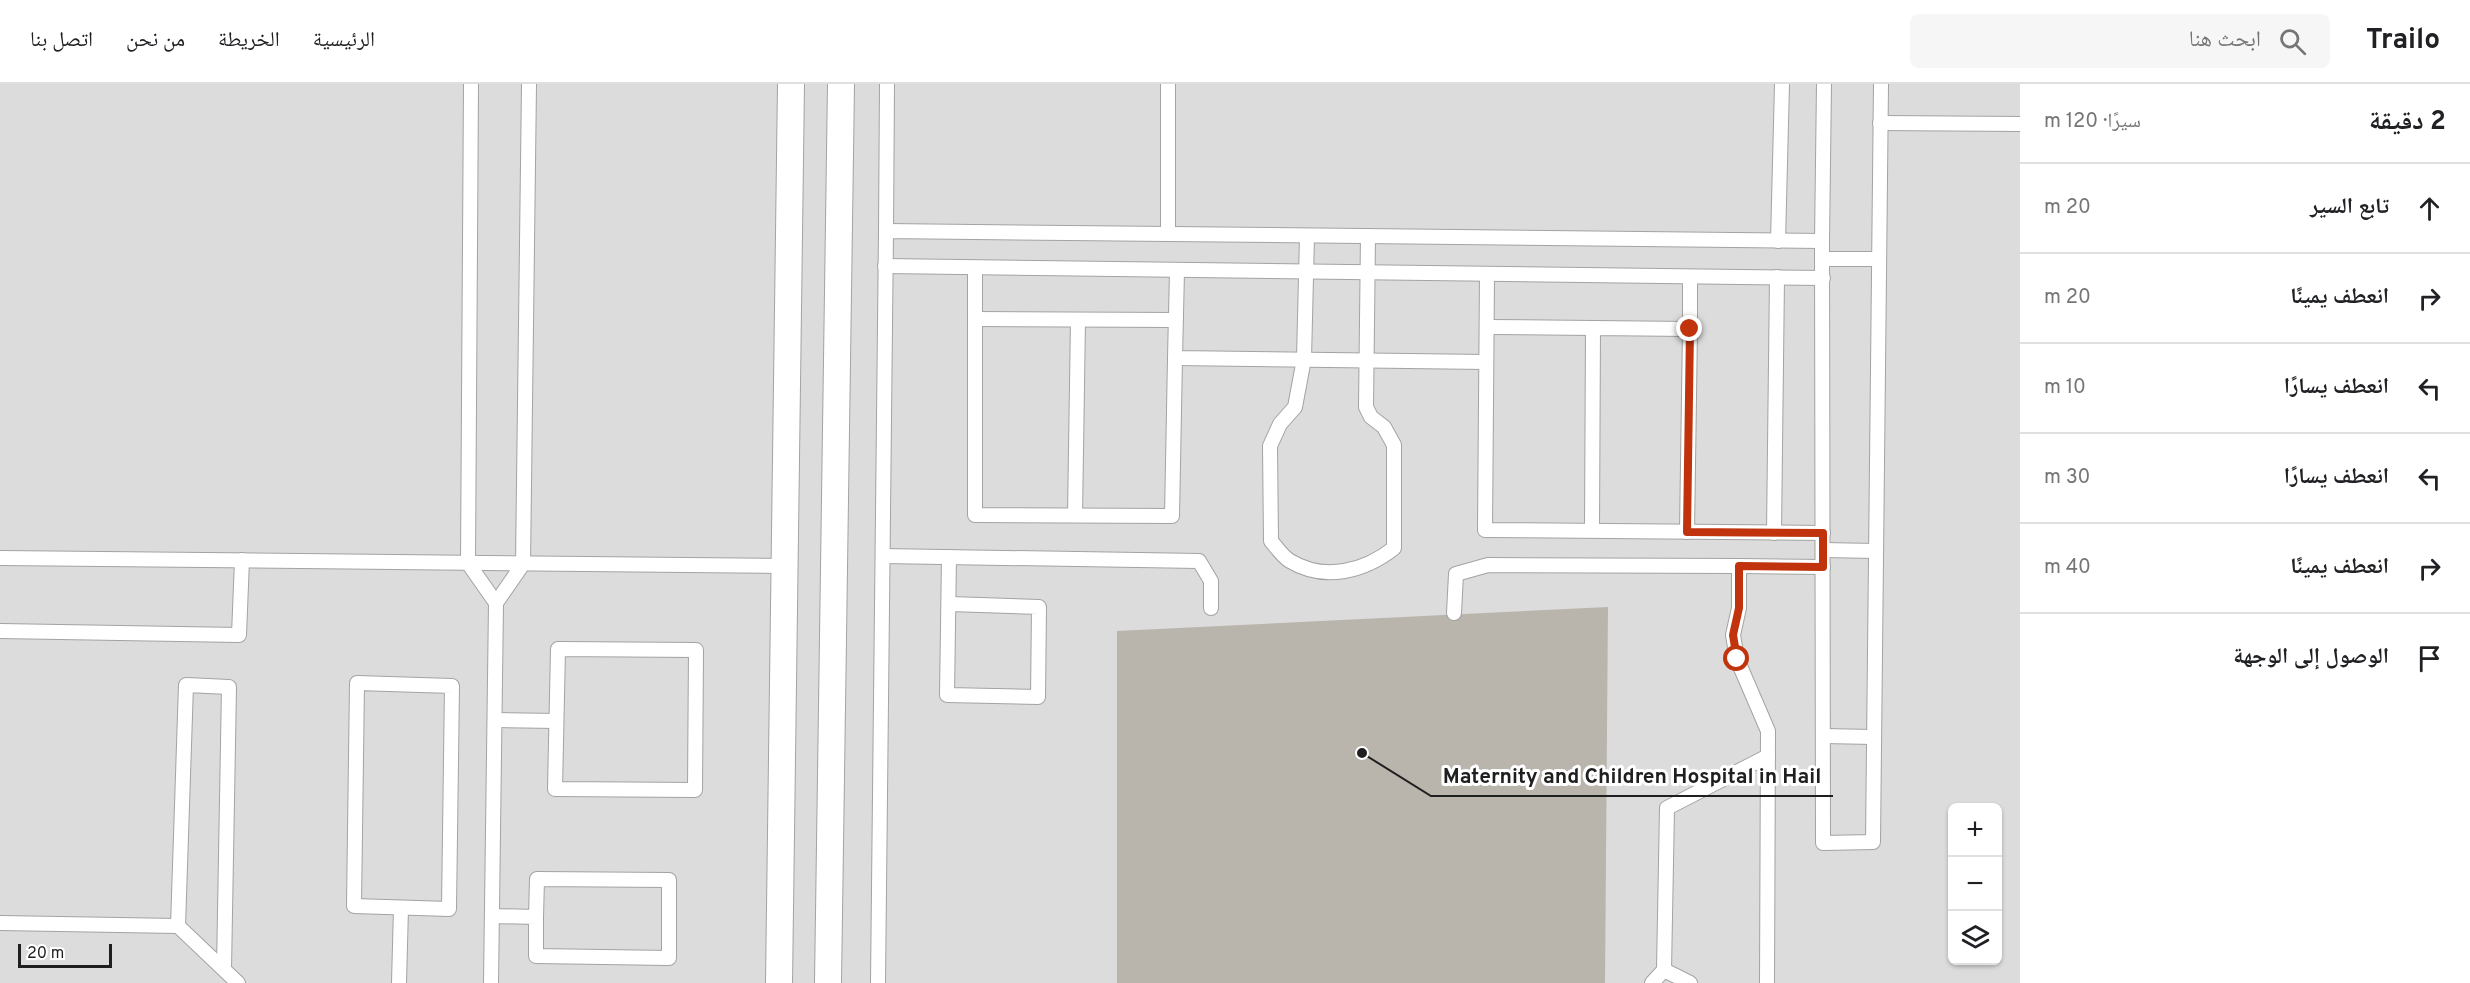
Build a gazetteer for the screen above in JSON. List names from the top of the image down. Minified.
{"places":["Maternity and Children Hospital in Hail"],"scale_bar":"20 m","page":{"header":"Trailo","search":"ابحث هنا","nav":["الرئيسية","الخريطة","من نحن","اتصل بنا"],"heading":["2 دقيقة","سيرًا · 120 m"],"list":[["تابع السير","20 m"],["انعطف يمينًا","20 m"],["انعطف يسارًا","10 m"],["انعطف يسارًا","30 m"],["انعطف يمينًا","40 m"],"الوصول إلى الوجهة"],"map_buttons":["+","−"],"scale":"20 m"}}
